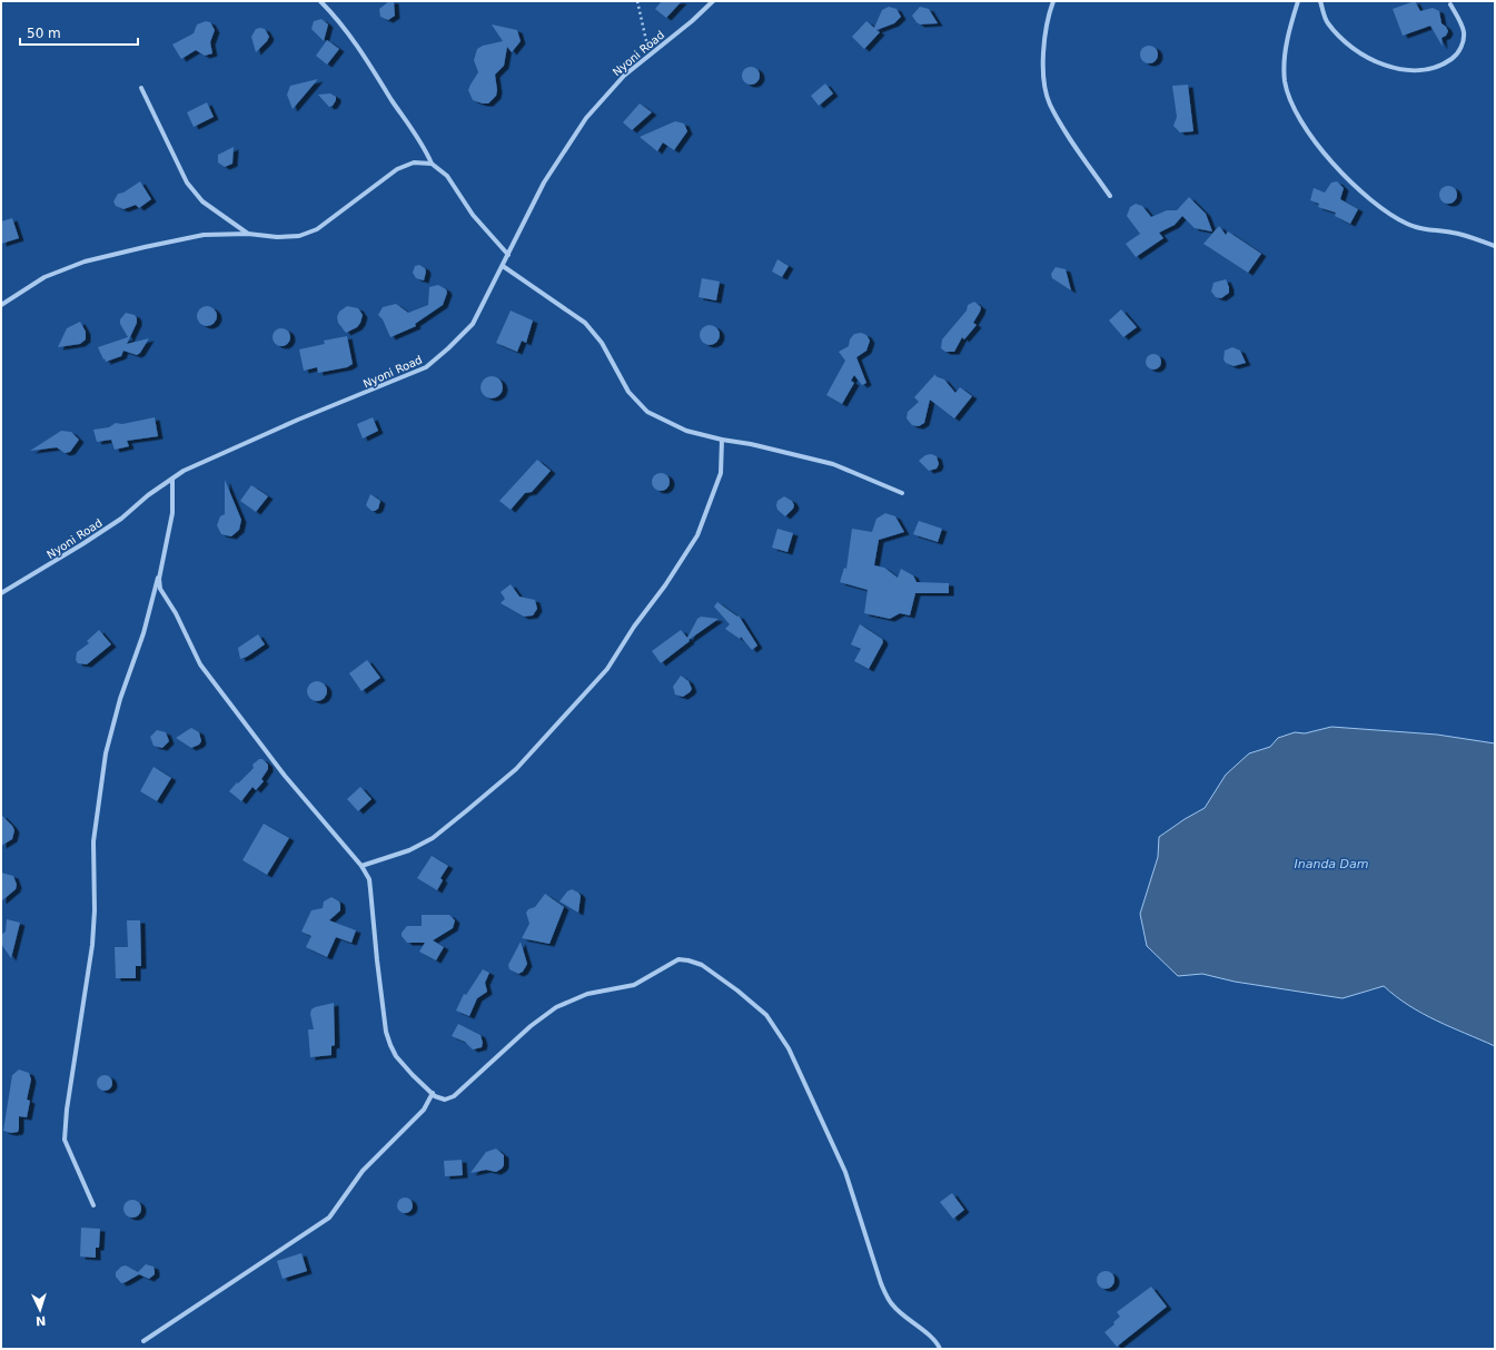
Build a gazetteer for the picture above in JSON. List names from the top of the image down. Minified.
{"streets":{"street":["Nyoni Road"]},"water":["Inanda Dam"],"scale_bar":"50 m","north":"bottom"}
